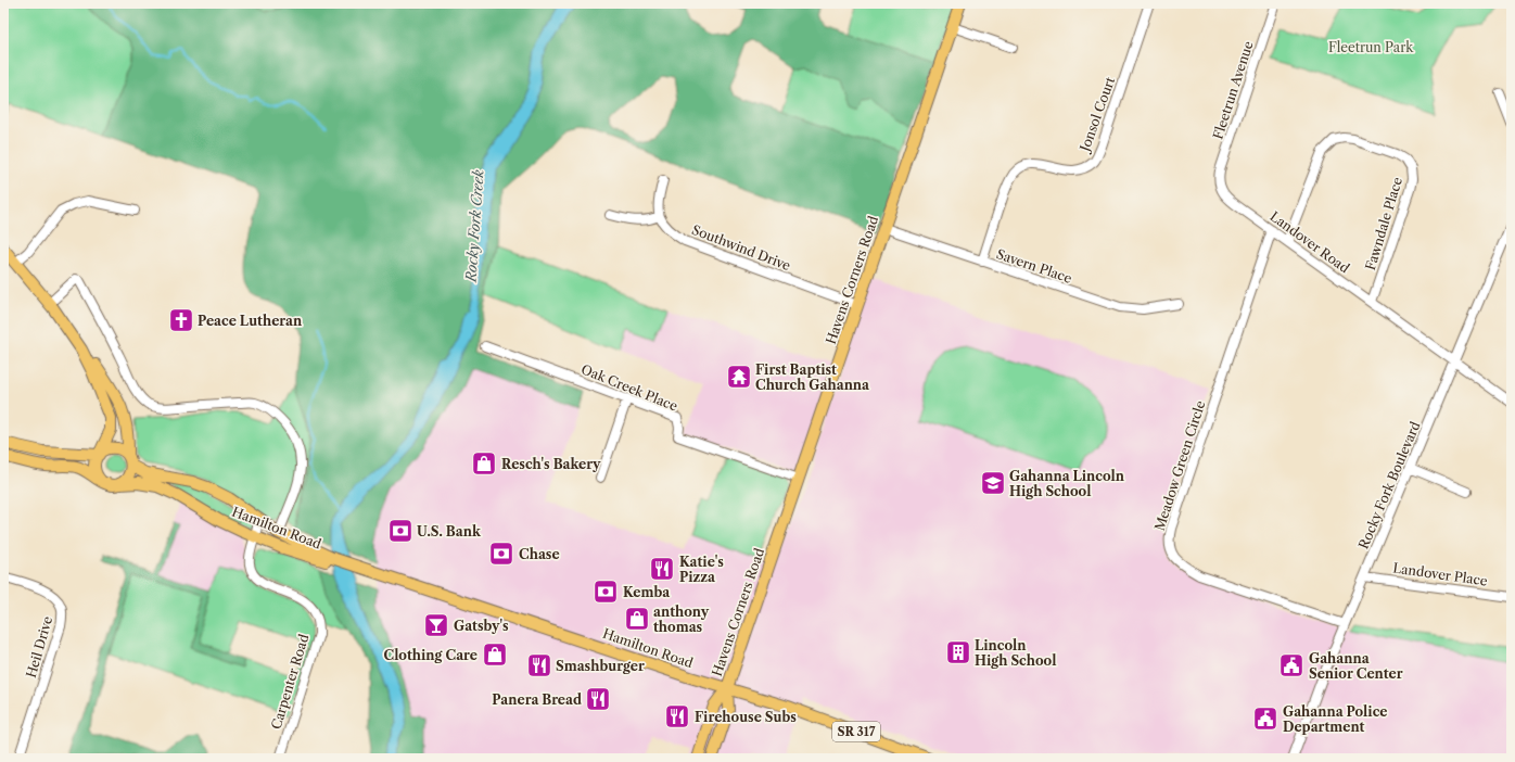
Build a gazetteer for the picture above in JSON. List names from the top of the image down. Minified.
{"streets":{"main road":["Havens Corners Road","Hamilton Road","SR 317"],"street":["Fleetrun Avenue","Jonsol Court","Fawndale Place","Landover Road","Southwind Drive","Savern Place","Oak Creek Place","Meadow Green Circle","Rocky Fork Boulevard","Landover Place","Heil Drive","Carpenter Road"]},"crossings":[["Fleetrun Avenue","Landover Road"],["Jonsol Court","Savern Place"],["Fawndale Place","Landover Road"],["Landover Road","Meadow Green Circle"],["Landover Road","Rocky Fork Boulevard"],["Southwind Drive","Havens Corners Road"],["Savern Place","Havens Corners Road"],["Havens Corners Road","Oak Creek Place"],["Havens Corners Road","Hamilton Road"],["Meadow Green Circle","Rocky Fork Boulevard"],["Rocky Fork Boulevard","Landover Place"],["Hamilton Road","Carpenter Road"]],"water":["Rocky Fork Creek"],"parks":["Fleetrun Park"],"places":{"church":["Peace Lutheran"],"temple":["First Baptist Church Gahanna"],"shop":["Resch's Bakery","anthony thomas","Clothing Care"],"school or university":["Gahanna Lincoln High School"],"bank":["U.S. Bank","Chase","Kemba"],"restaurant":["Katie's Pizza","Smashburger","Panera Bread","Firehouse Subs"],"bar":["Gatsby's"],"building":["Lincoln High School"],"public building":["Gahanna Senior Center","Gahanna Police Department"]}}
